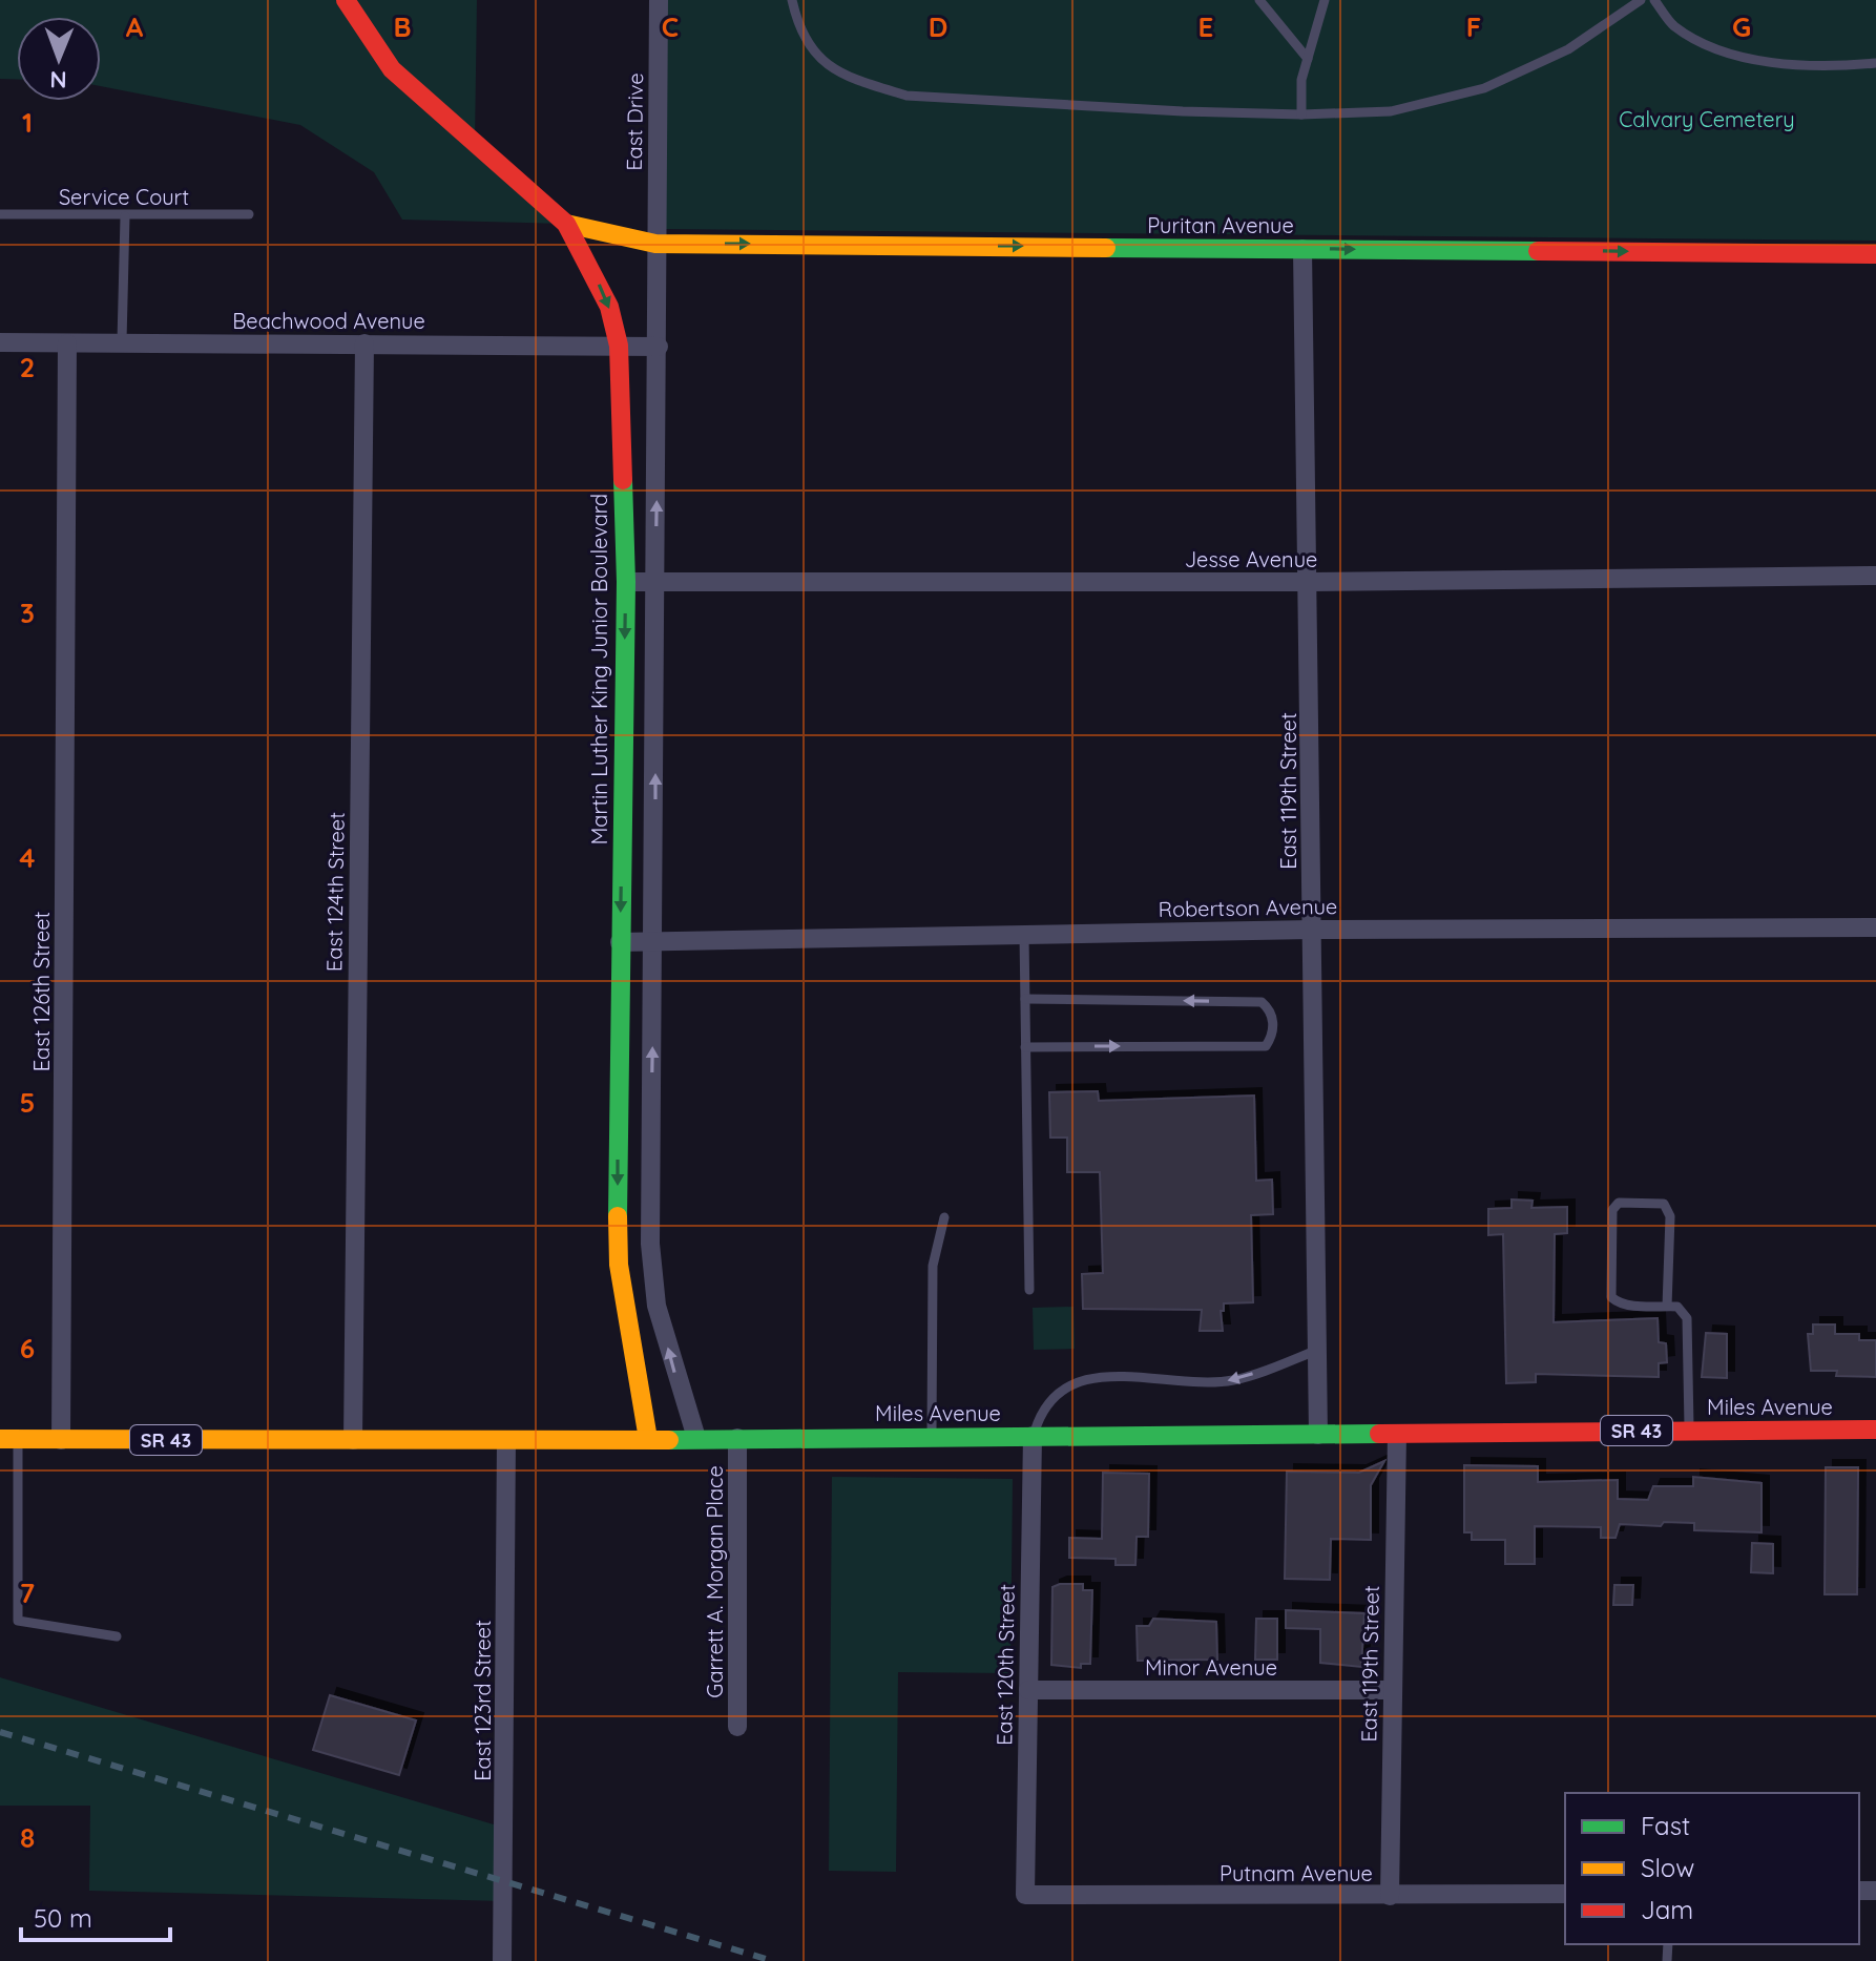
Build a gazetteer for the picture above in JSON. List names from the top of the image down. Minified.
{"streets":{"street":["East Drive","Puritan Avenue","Beachwood Avenue","Jesse Avenue","Martin Luther King Junior Boulevard","East 119th Street","East 124th Street","Robertson Avenue","East 126th Street","Miles Avenue","SR 43","Garrett A. Morgan Place","East 120th Street","Minor Avenue","East 123rd Street","Putnam Avenue"],"lane":["Service Court"]},"crossings":[["East Drive","Puritan Avenue"],["Puritan Avenue","Martin Luther King Junior Boulevard"],["Puritan Avenue","East 119th Street"],["Beachwood Avenue","Martin Luther King Junior Boulevard"],["Beachwood Avenue","East 124th Street"],["Beachwood Avenue","East 126th Street"],["Jesse Avenue","Martin Luther King Junior Boulevard"],["Jesse Avenue","East 119th Street"],["Martin Luther King Junior Boulevard","Robertson Avenue"],["Martin Luther King Junior Boulevard","Miles Avenue"],["East 119th Street","Robertson Avenue"],["East 119th Street","Miles Avenue"],["East 119th Street","Minor Avenue"],["East 119th Street","Putnam Avenue"],["East 124th Street","Miles Avenue"],["East 126th Street","Miles Avenue"],["Miles Avenue","Garrett A. Morgan Place"],["Miles Avenue","East 120th Street"],["Miles Avenue","East 123rd Street"],["East 120th Street","Minor Avenue"],["East 120th Street","Putnam Avenue"]],"one_way":["Puritan Avenue"],"parks":["Calvary Cemetery"],"legend":["Fast","Slow","Jam"],"scale_bar":"50 m","north":"bottom","grid":{"columns":["A","B","C","D","E","F","G"],"rows":["1","2","3","4","5","6","7","8"]}}
